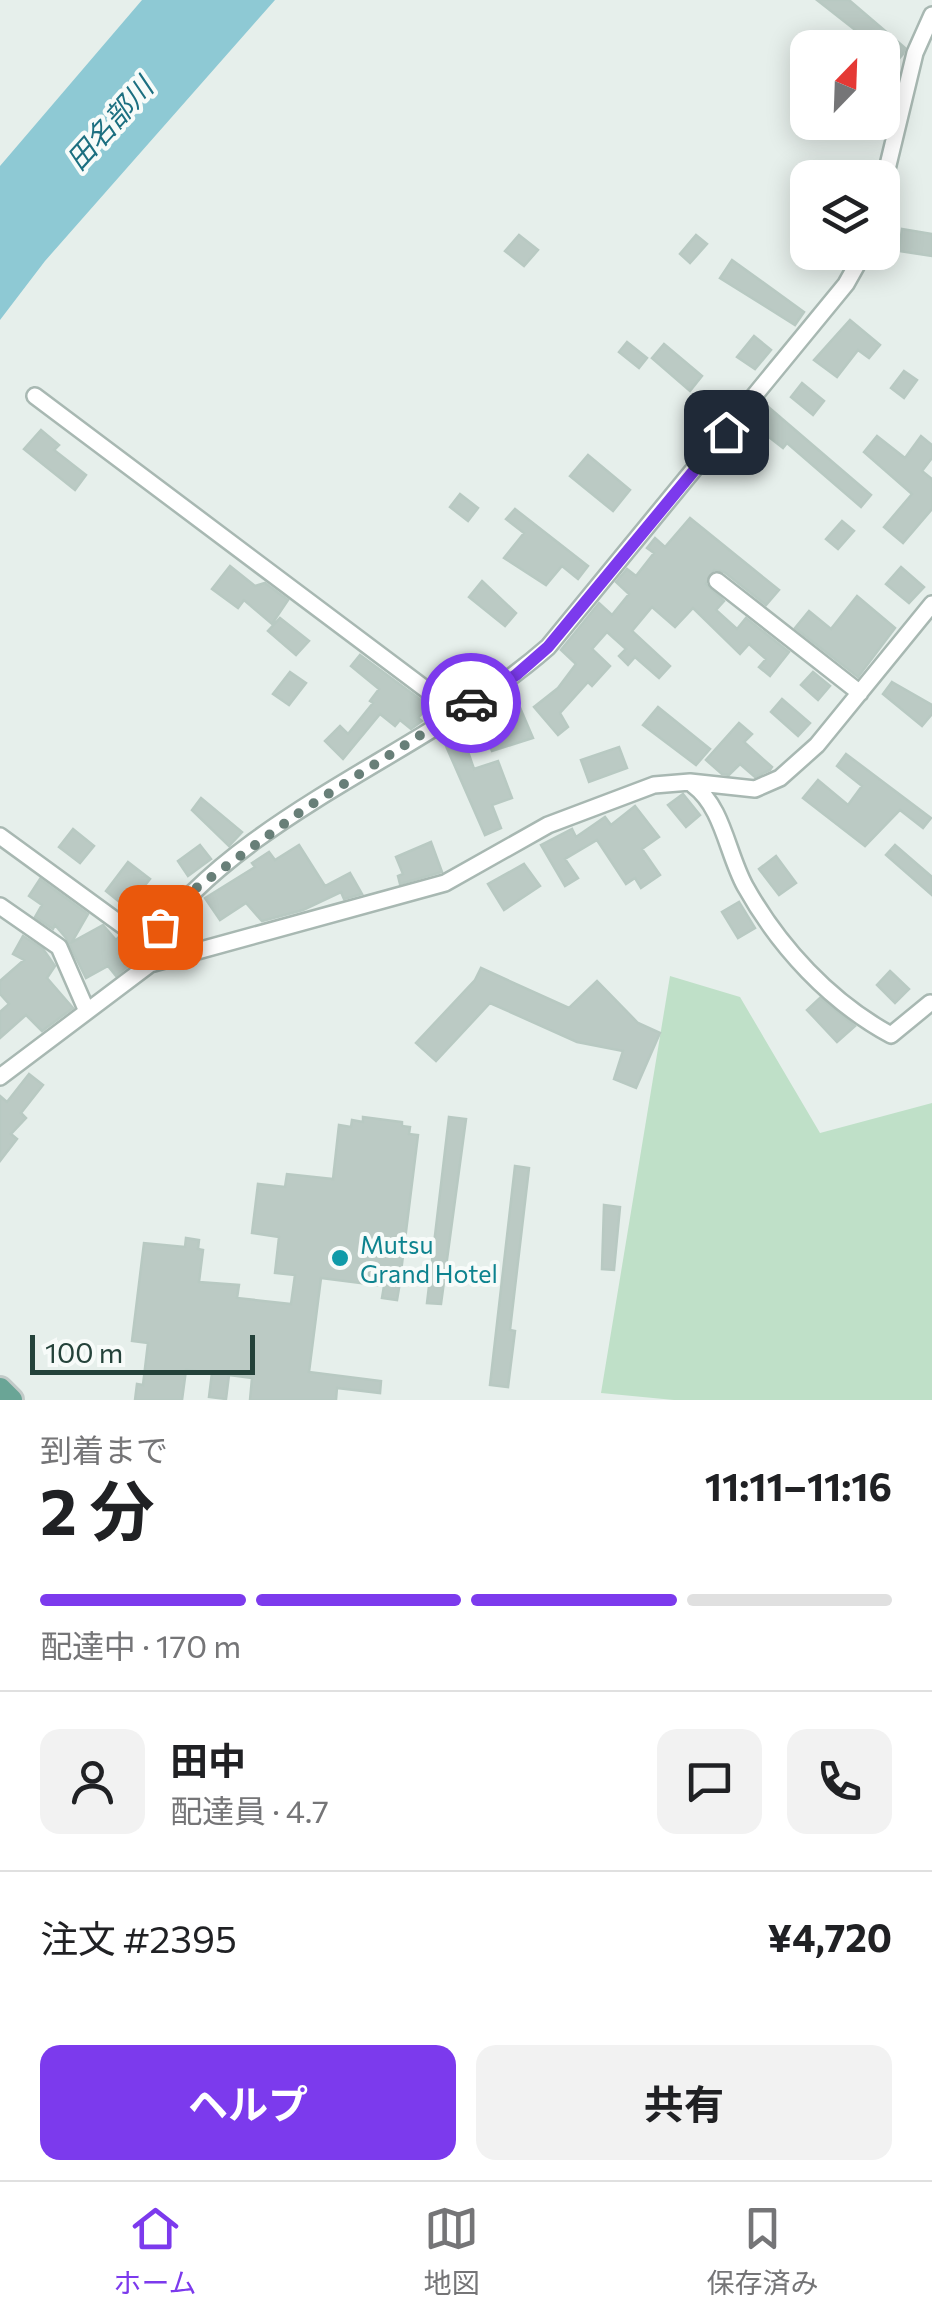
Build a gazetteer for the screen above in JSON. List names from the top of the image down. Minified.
{"water":["田名部川"],"places":["Mutsu Grand Hotel"],"scale_bar":"100 m","north":"top right","page":{"scale":"100 m","heading":["2 分","到着まで","11:11–11:16"],"panel":["田中","配達員 · 4.7","注文 #2395","¥4,720"],"bar":"配達中 · 170 m","buttons":["ヘルプ","共有"],"tabs":["ホーム","地図","保存済み"]}}
